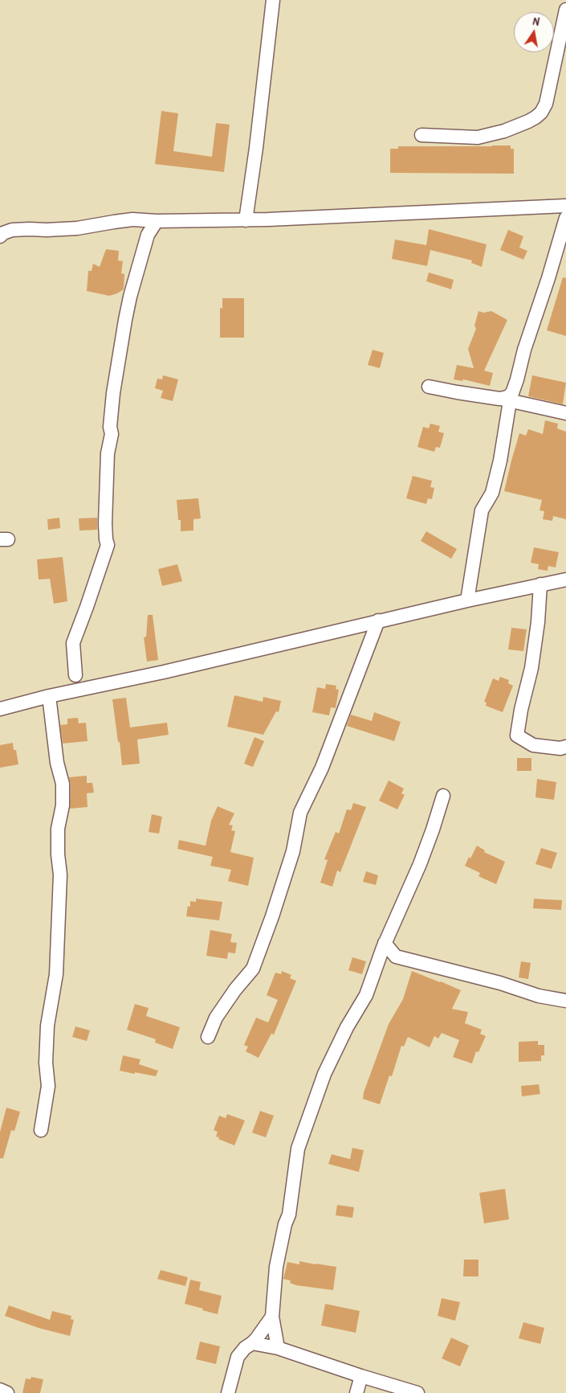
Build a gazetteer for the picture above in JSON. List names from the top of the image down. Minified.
{"north":"top"}
